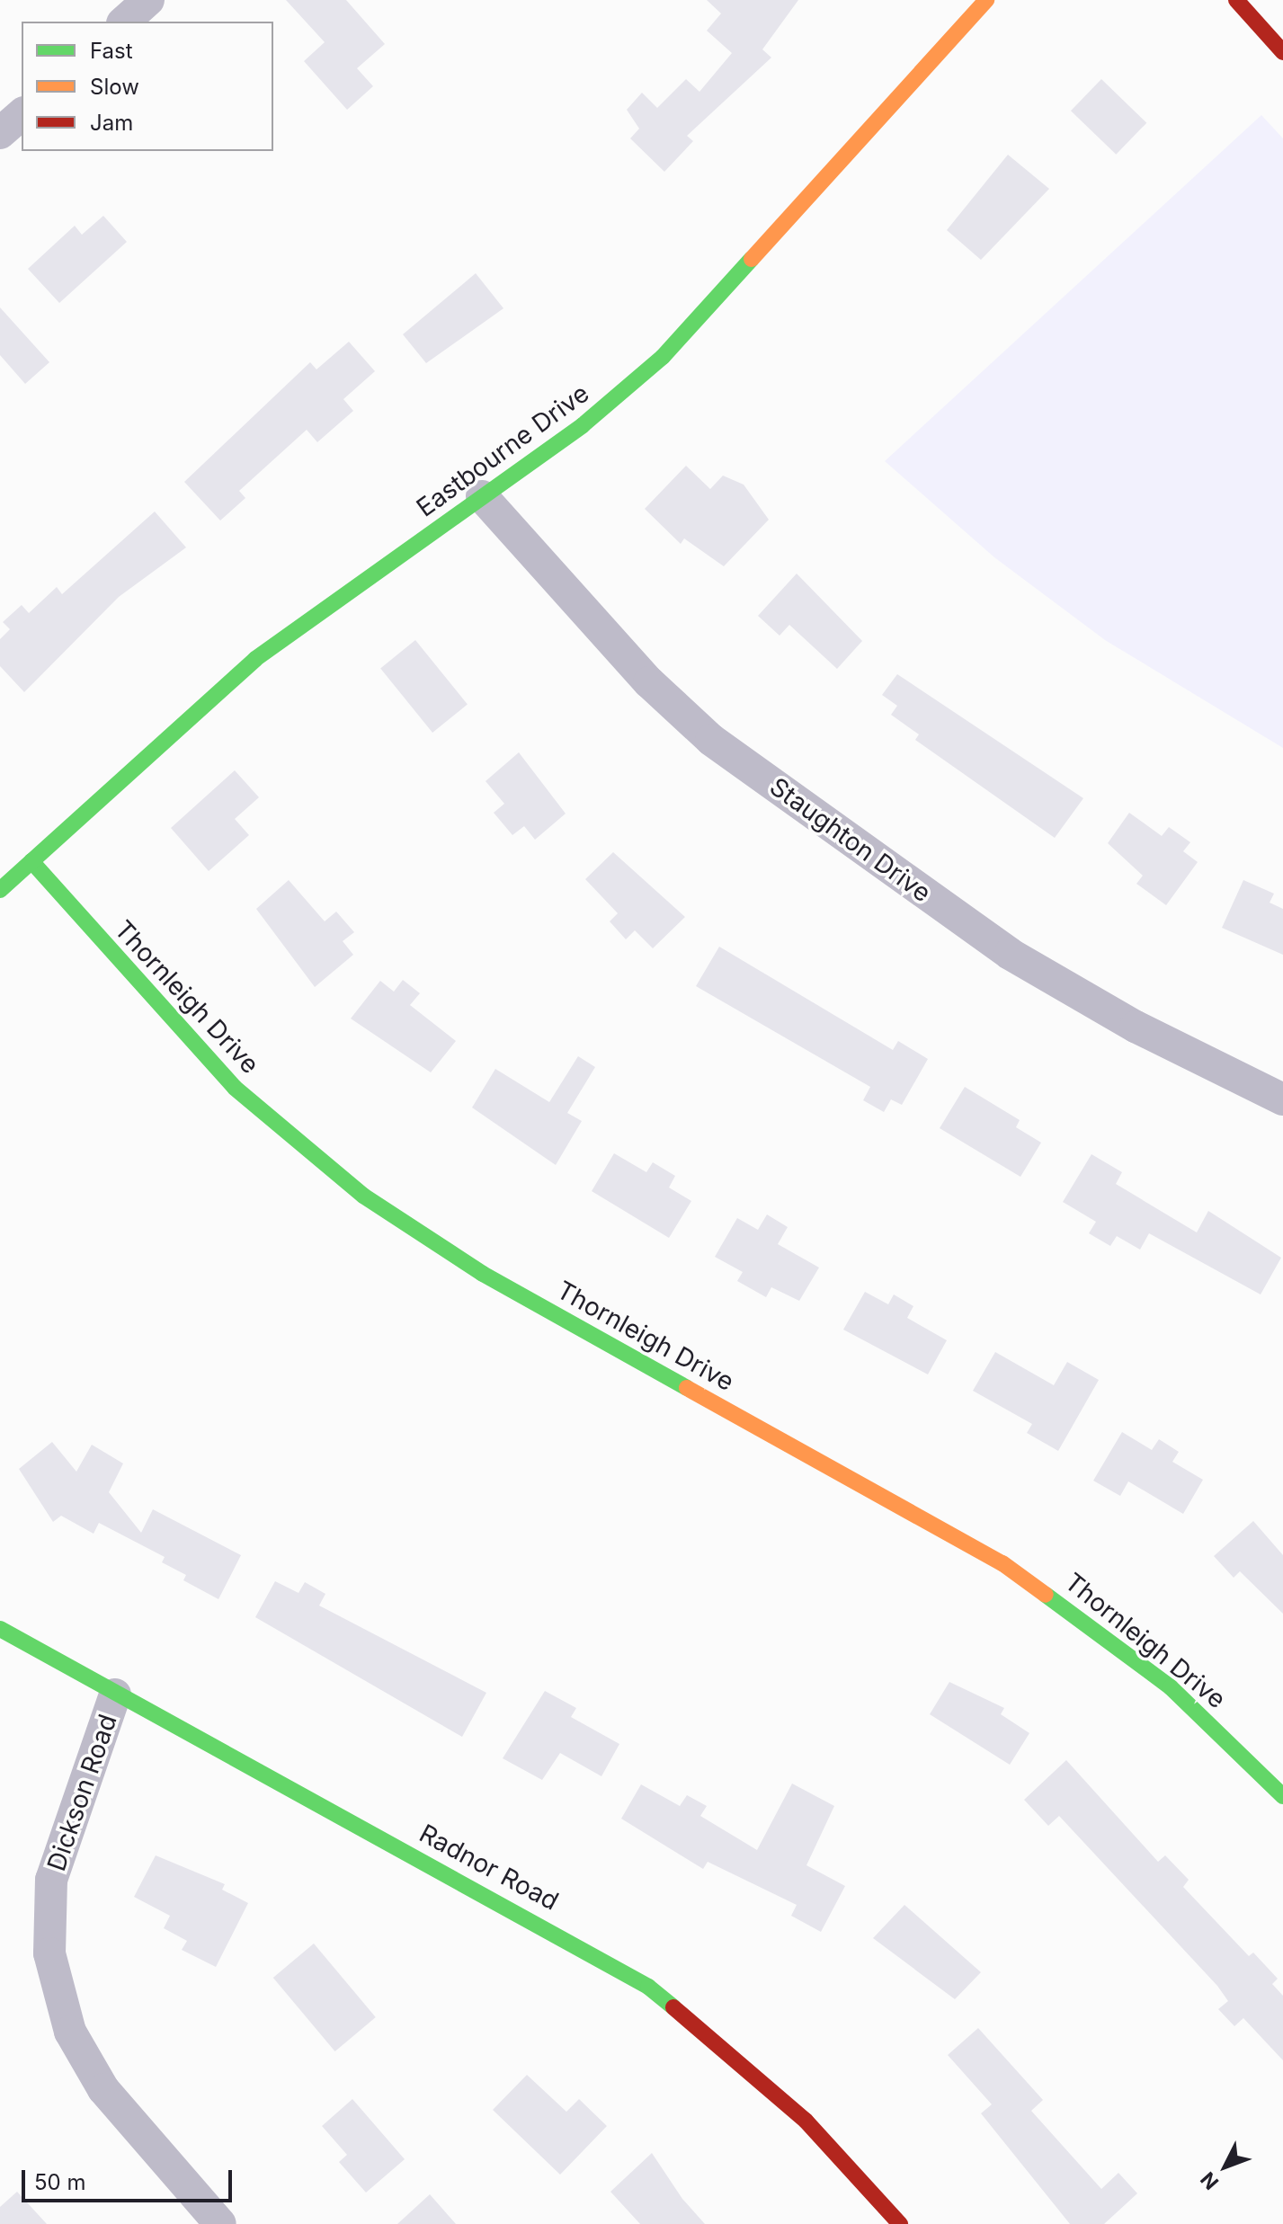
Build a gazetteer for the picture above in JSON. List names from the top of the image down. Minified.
{"streets":{"street":["Eastbourne Drive","Staughton Drive","Thornleigh Drive","Dickson Road","Radnor Road"]},"crossings":[["Eastbourne Drive","Staughton Drive"],["Eastbourne Drive","Thornleigh Drive"],["Dickson Road","Radnor Road"]],"legend":["Fast","Slow","Jam"],"scale_bar":"50 m","north":"bottom left"}
